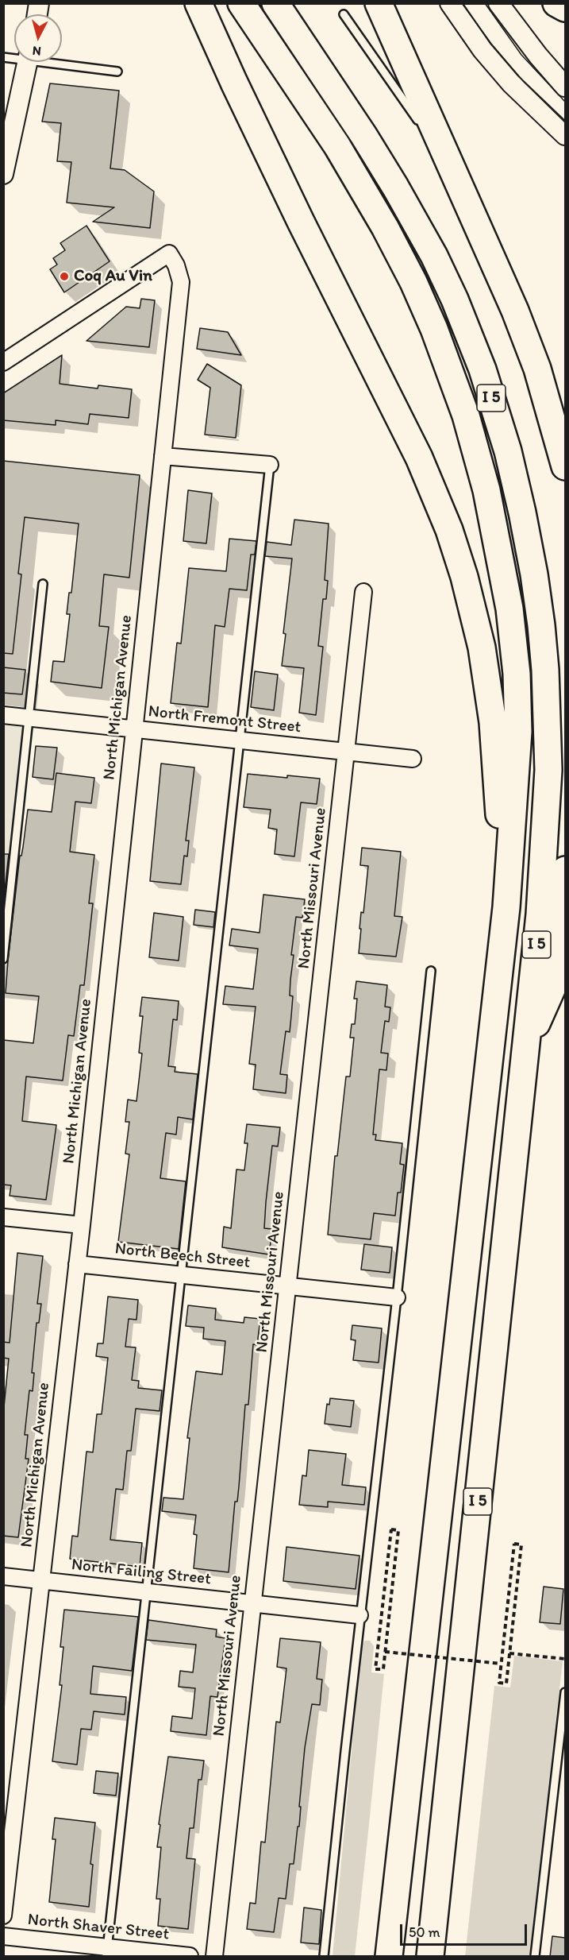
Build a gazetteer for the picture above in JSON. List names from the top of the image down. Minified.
{"streets":{"highway":["I 5"],"street":["North Michigan Avenue","North Fremont Street","North Missouri Avenue","North Beech Street","North Failing Street","North Shaver Street"]},"crossings":[["North Michigan Avenue","North Fremont Street"],["North Michigan Avenue","North Beech Street"],["North Michigan Avenue","North Failing Street"],["North Fremont Street","North Missouri Avenue"],["North Missouri Avenue","North Beech Street"],["North Missouri Avenue","North Failing Street"]],"places":["Coq Au Vin"],"scale_bar":"50 m","north":"bottom"}
